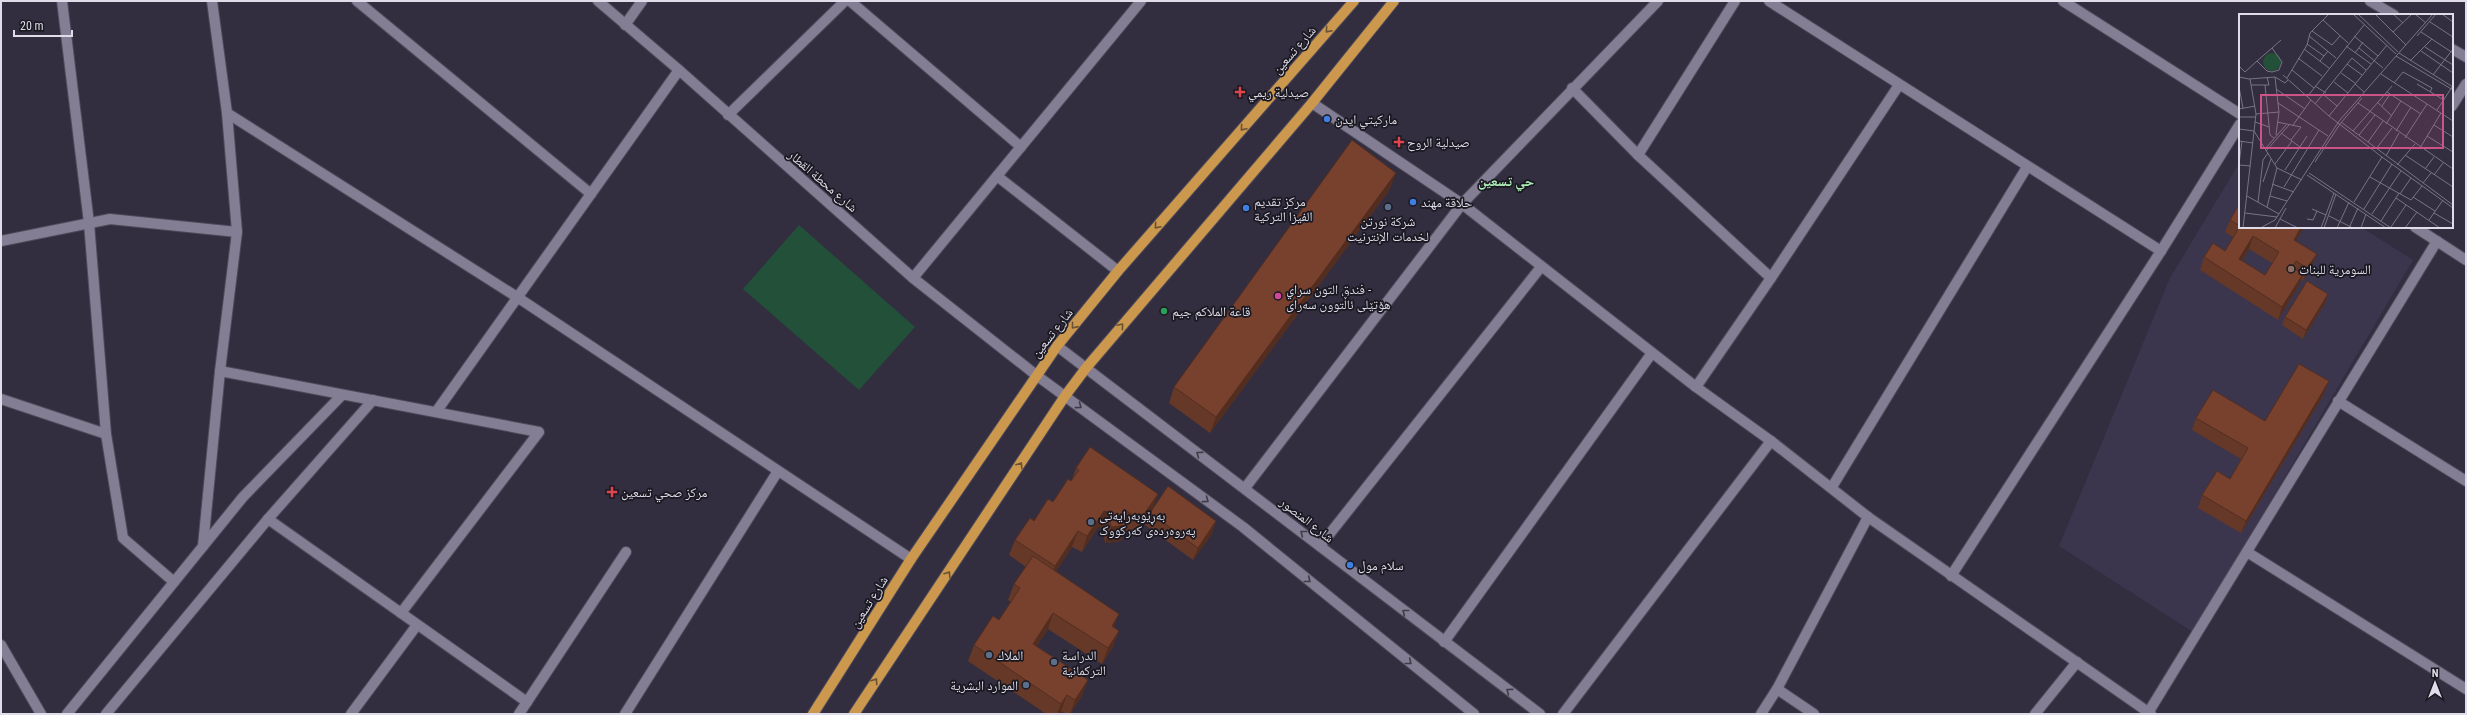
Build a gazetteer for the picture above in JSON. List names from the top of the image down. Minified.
{"streets":{"main road":["شارع تسعين"],"street":["شارع محطة القطار","شارع المنصور"]},"crossings":[["شارع تسعين","شارع محطة القطار"],["شارع تسعين","شارع المنصور"]],"districts":["حي تسعين"],"places":{"health":["صيدلية ريمي","صيدلية الروح","مركز صحي تسعين"],"other":["ماركيتي ايدن","حلاقة مهند","شركة نورتن لخدمات الإنترنيت","مركز تقديم الفيزا التركية","السومرية للبنات","فندق التون سراي - هۆتێلی ئاڵتوون سەرای","قاعة الملاكم جيم","بەڕێوبەرایەتی پەروەردەی کەرکووک","سلام مول","الملاك","الدراسة التركمانية","الموارد البشرية"]},"scale_bar":"20 m","north":"top"}
